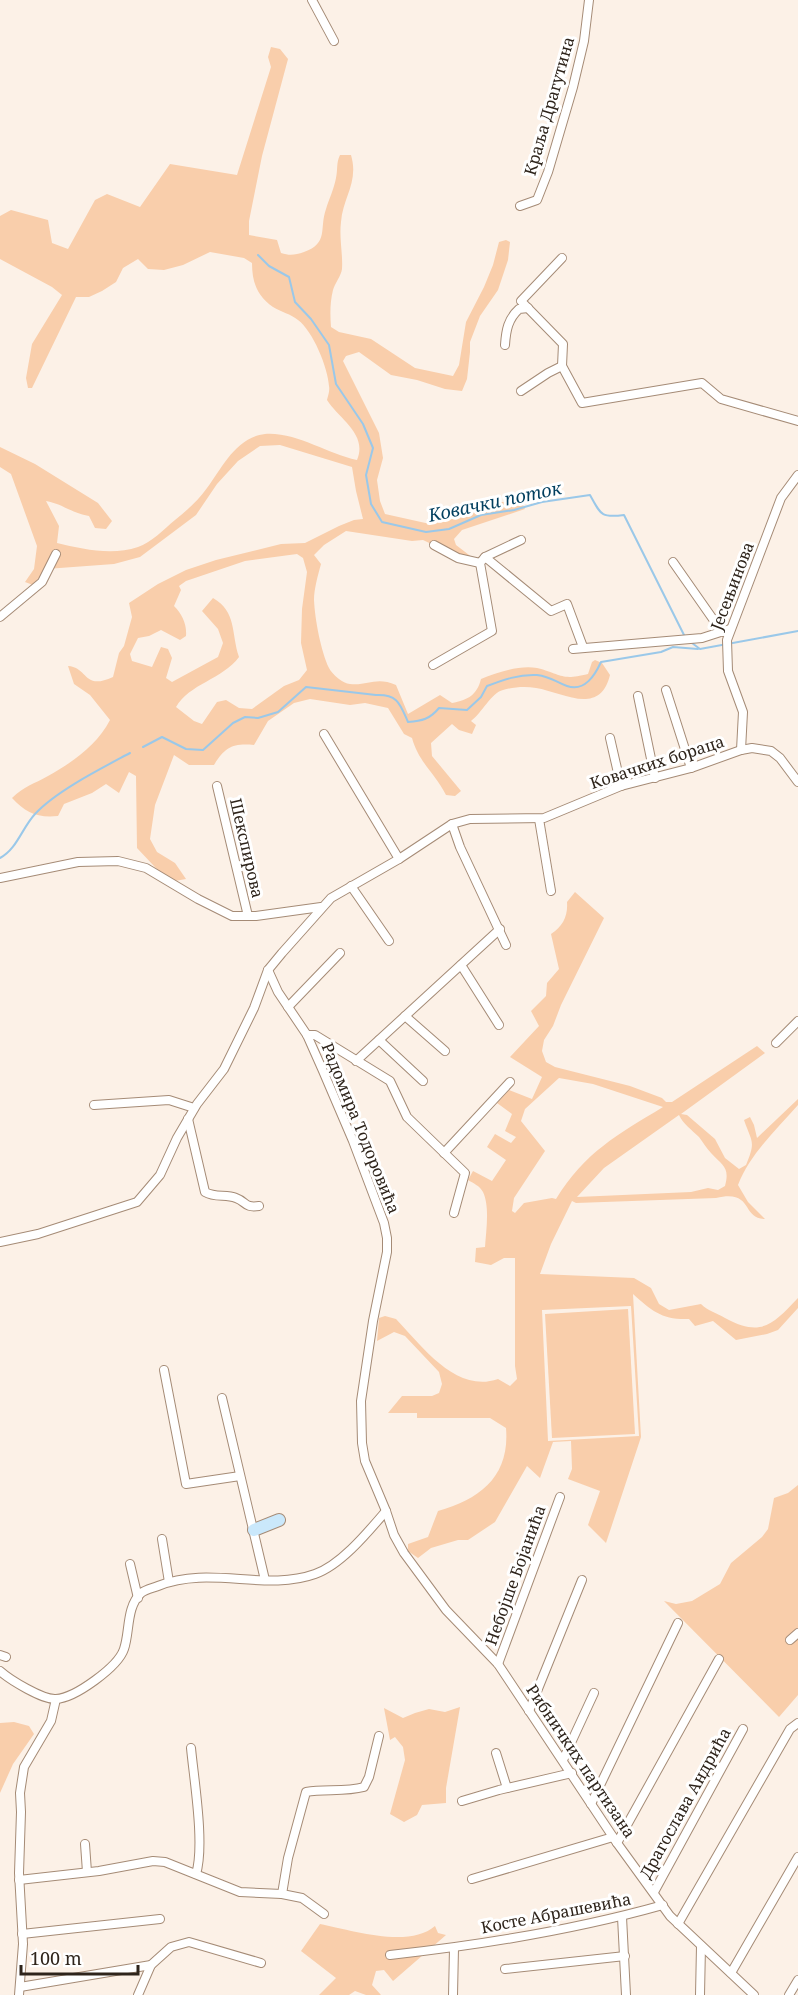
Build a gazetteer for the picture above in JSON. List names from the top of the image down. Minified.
{"streets":{"street":["Краља Драгутина","Јесењинова","Ковачких бораца","Шекспирова","Радомира Тодоровића","Небојше Бојанића","Рибничких партизана","Драгослава Андрића","Косте Абрашевића"]},"crossings":[["Јесењинова","Ковачких бораца"],["Ковачких бораца","Шекспирова"],["Ковачких бораца","Радомира Тодоровића"],["Радомира Тодоровића","Рибничких партизана"],["Небојше Бојанића","Рибничких партизана"],["Рибничких партизана","Драгослава Андрића"],["Рибничких партизана","Косте Абрашевића"]],"water":["Ковачки поток"],"scale_bar":"100 m"}
